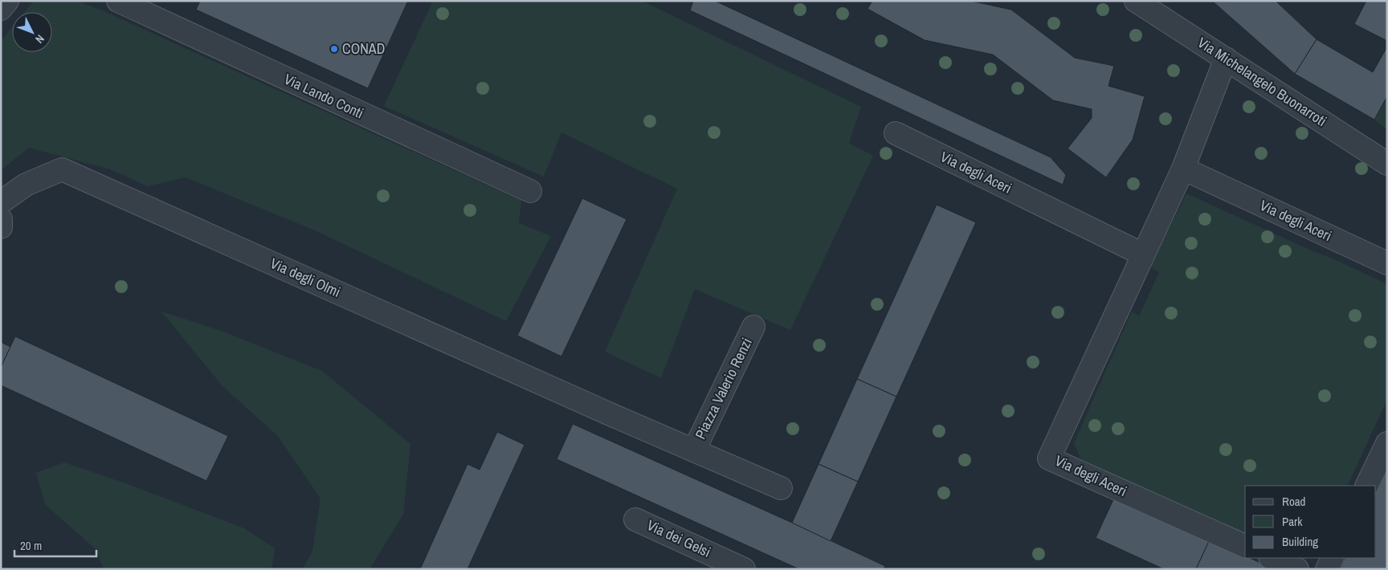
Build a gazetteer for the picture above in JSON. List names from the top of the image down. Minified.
{"streets":{"street":["Via Michelangelo Buonarroti","Via Lando Conti","Via degli Aceri","Via degli Olmi","Piazza Valerio Renzi","Via dei Gelsi"]},"crossings":[["Via Michelangelo Buonarroti","Via degli Aceri"],["Via degli Olmi","Piazza Valerio Renzi"]],"places":["CONAD"],"legend":["Road","Park","Building"],"scale_bar":"20 m","north":"bottom right"}
